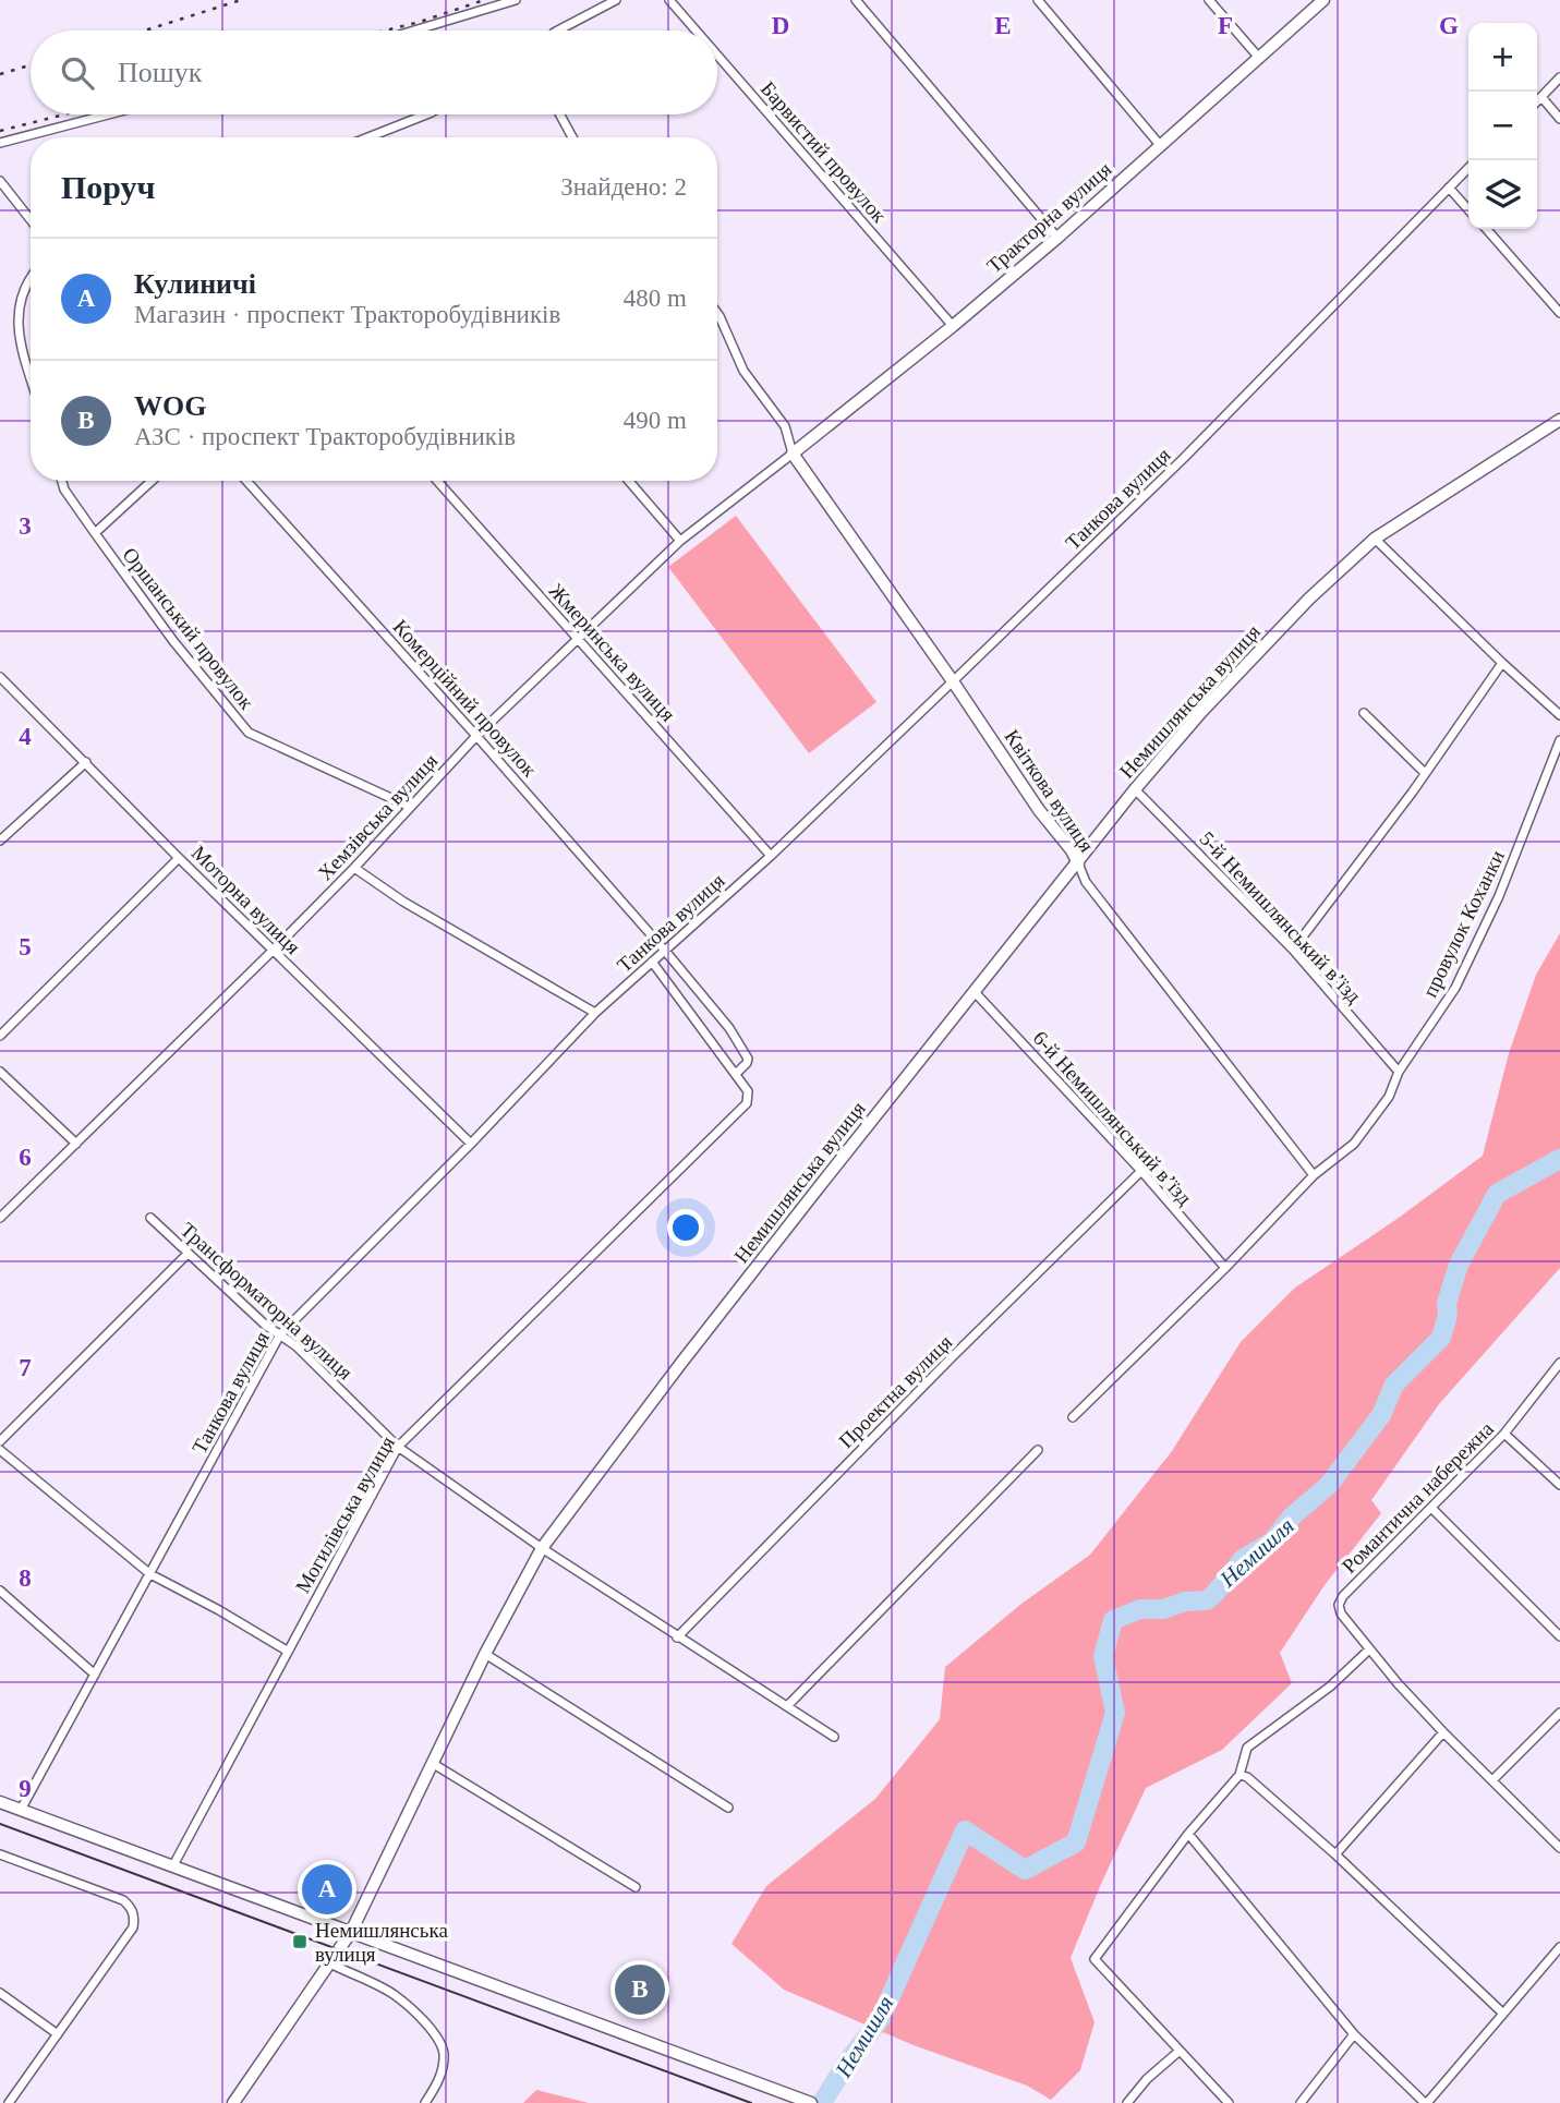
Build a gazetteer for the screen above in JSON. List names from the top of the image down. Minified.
{"streets":{"street":["Барвистий провулок","Тракторна вулиця","Танкова вулиця","Оршанський провулок","Жмеринська вулиця","Комерційний провулок","Немишлянська вулиця","Квіткова вулиця","Хемзівська вулиця","Моторна вулиця","5-й Немишлянський в’їзд","провулок Коханки","6-й Немишлянський в’їзд","Трансформаторна вулиця","Проектна вулиця","Романтична набережна","Могилівська вулиця"]},"crossings":[["Барвистий провулок","Тракторна вулиця"],["Тракторна вулиця","Квіткова вулиця"],["Тракторна вулиця","Хемзівська вулиця"],["Танкова вулиця","Жмеринська вулиця"],["Танкова вулиця","Комерційний провулок"],["Танкова вулиця","Квіткова вулиця"],["Танкова вулиця","Моторна вулиця"],["Танкова вулиця","Трансформаторна вулиця"],["Оршанський провулок","Хемзівська вулиця"],["Жмеринська вулиця","Хемзівська вулиця"],["Комерційний провулок","Хемзівська вулиця"],["Комерційний провулок","Могилівська вулиця"],["Немишлянська вулиця","Квіткова вулиця"],["Немишлянська вулиця","5-й Немишлянський в’їзд"],["Немишлянська вулиця","6-й Немишлянський в’їзд"],["Немишлянська вулиця","Трансформаторна вулиця"],["Квіткова вулиця","Хемзівська вулиця"],["Квіткова вулиця","провулок Коханки"],["Хемзівська вулиця","Моторна вулиця"],["5-й Немишлянський в’їзд","провулок Коханки"],["провулок Коханки","6-й Немишлянський в’їзд"],["6-й Немишлянський в’їзд","Проектна вулиця"],["Трансформаторна вулиця","Проектна вулиця"],["Трансформаторна вулиця","Могилівська вулиця"]],"water":["Немишля"],"places":{"transit":["Немишлянська вулиця"]},"page":{"map_buttons":["+","−"],"search":"Пошук","heading":["Поруч","Знайдено: 2"],"list":[{"mark":"A","name":"Кулиничі","note":"Магазин · проспект Тракторобудівників","value":"480 m"},{"mark":"B","name":"WOG","note":"АЗС · проспект Тракторобудівників","value":"490 m"}],"pins":["A","B"]},"grid":{"columns":["D","E","F","G"],"rows":["3","4","5","6","7","8","9"]}}
